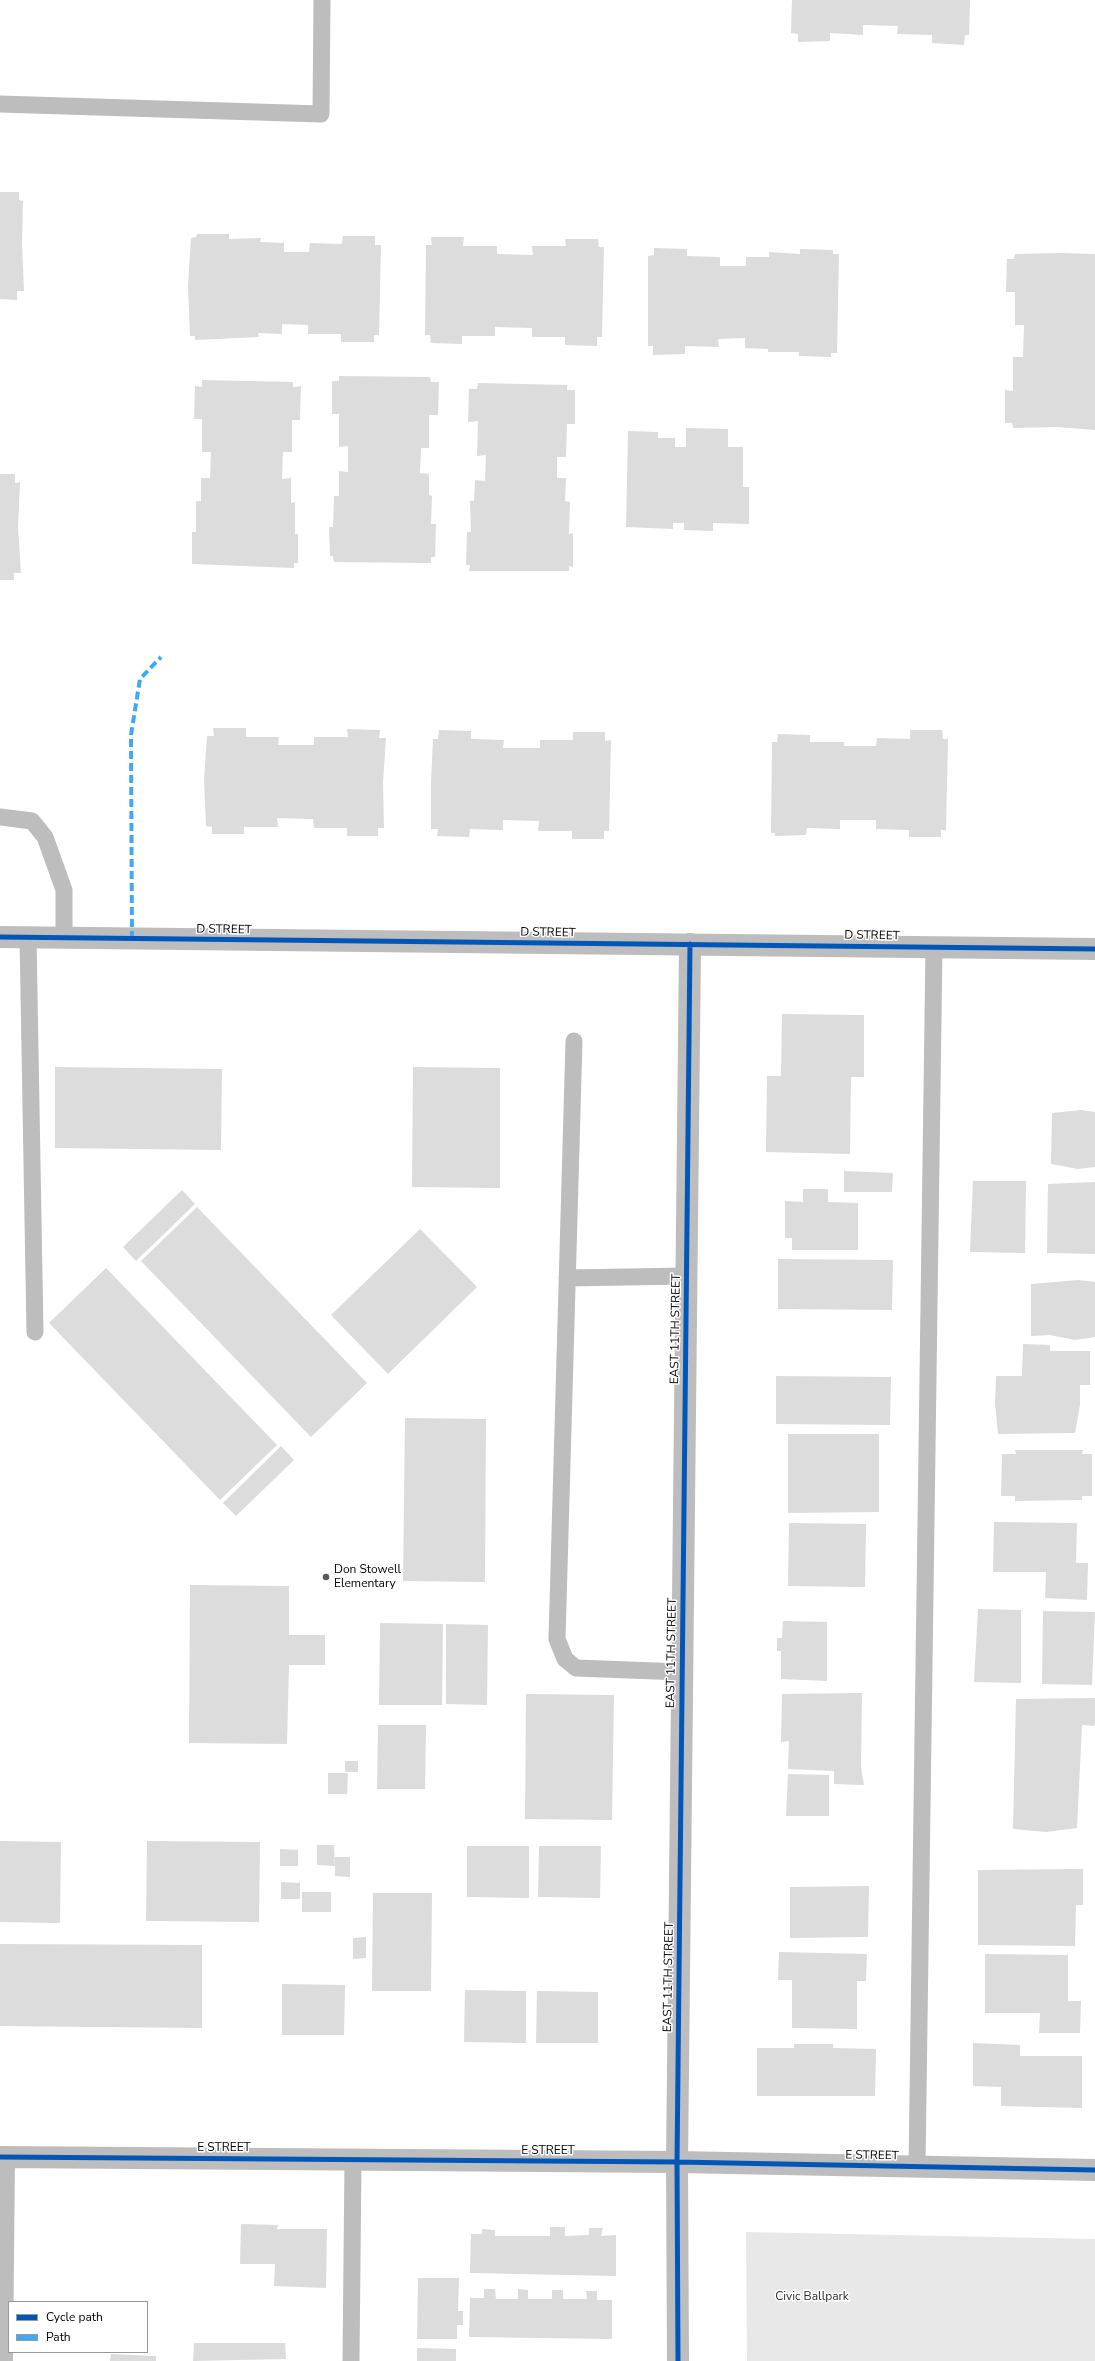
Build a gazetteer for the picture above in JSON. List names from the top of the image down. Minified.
{"streets":{"street":["D STREET","EAST 11TH STREET","E STREET"]},"crossings":[["D STREET","EAST 11TH STREET"],["EAST 11TH STREET","E STREET"]],"parks":["Civic Ballpark"],"places":["Don Stowell Elementary"],"legend":["Cycle path","Path"]}
